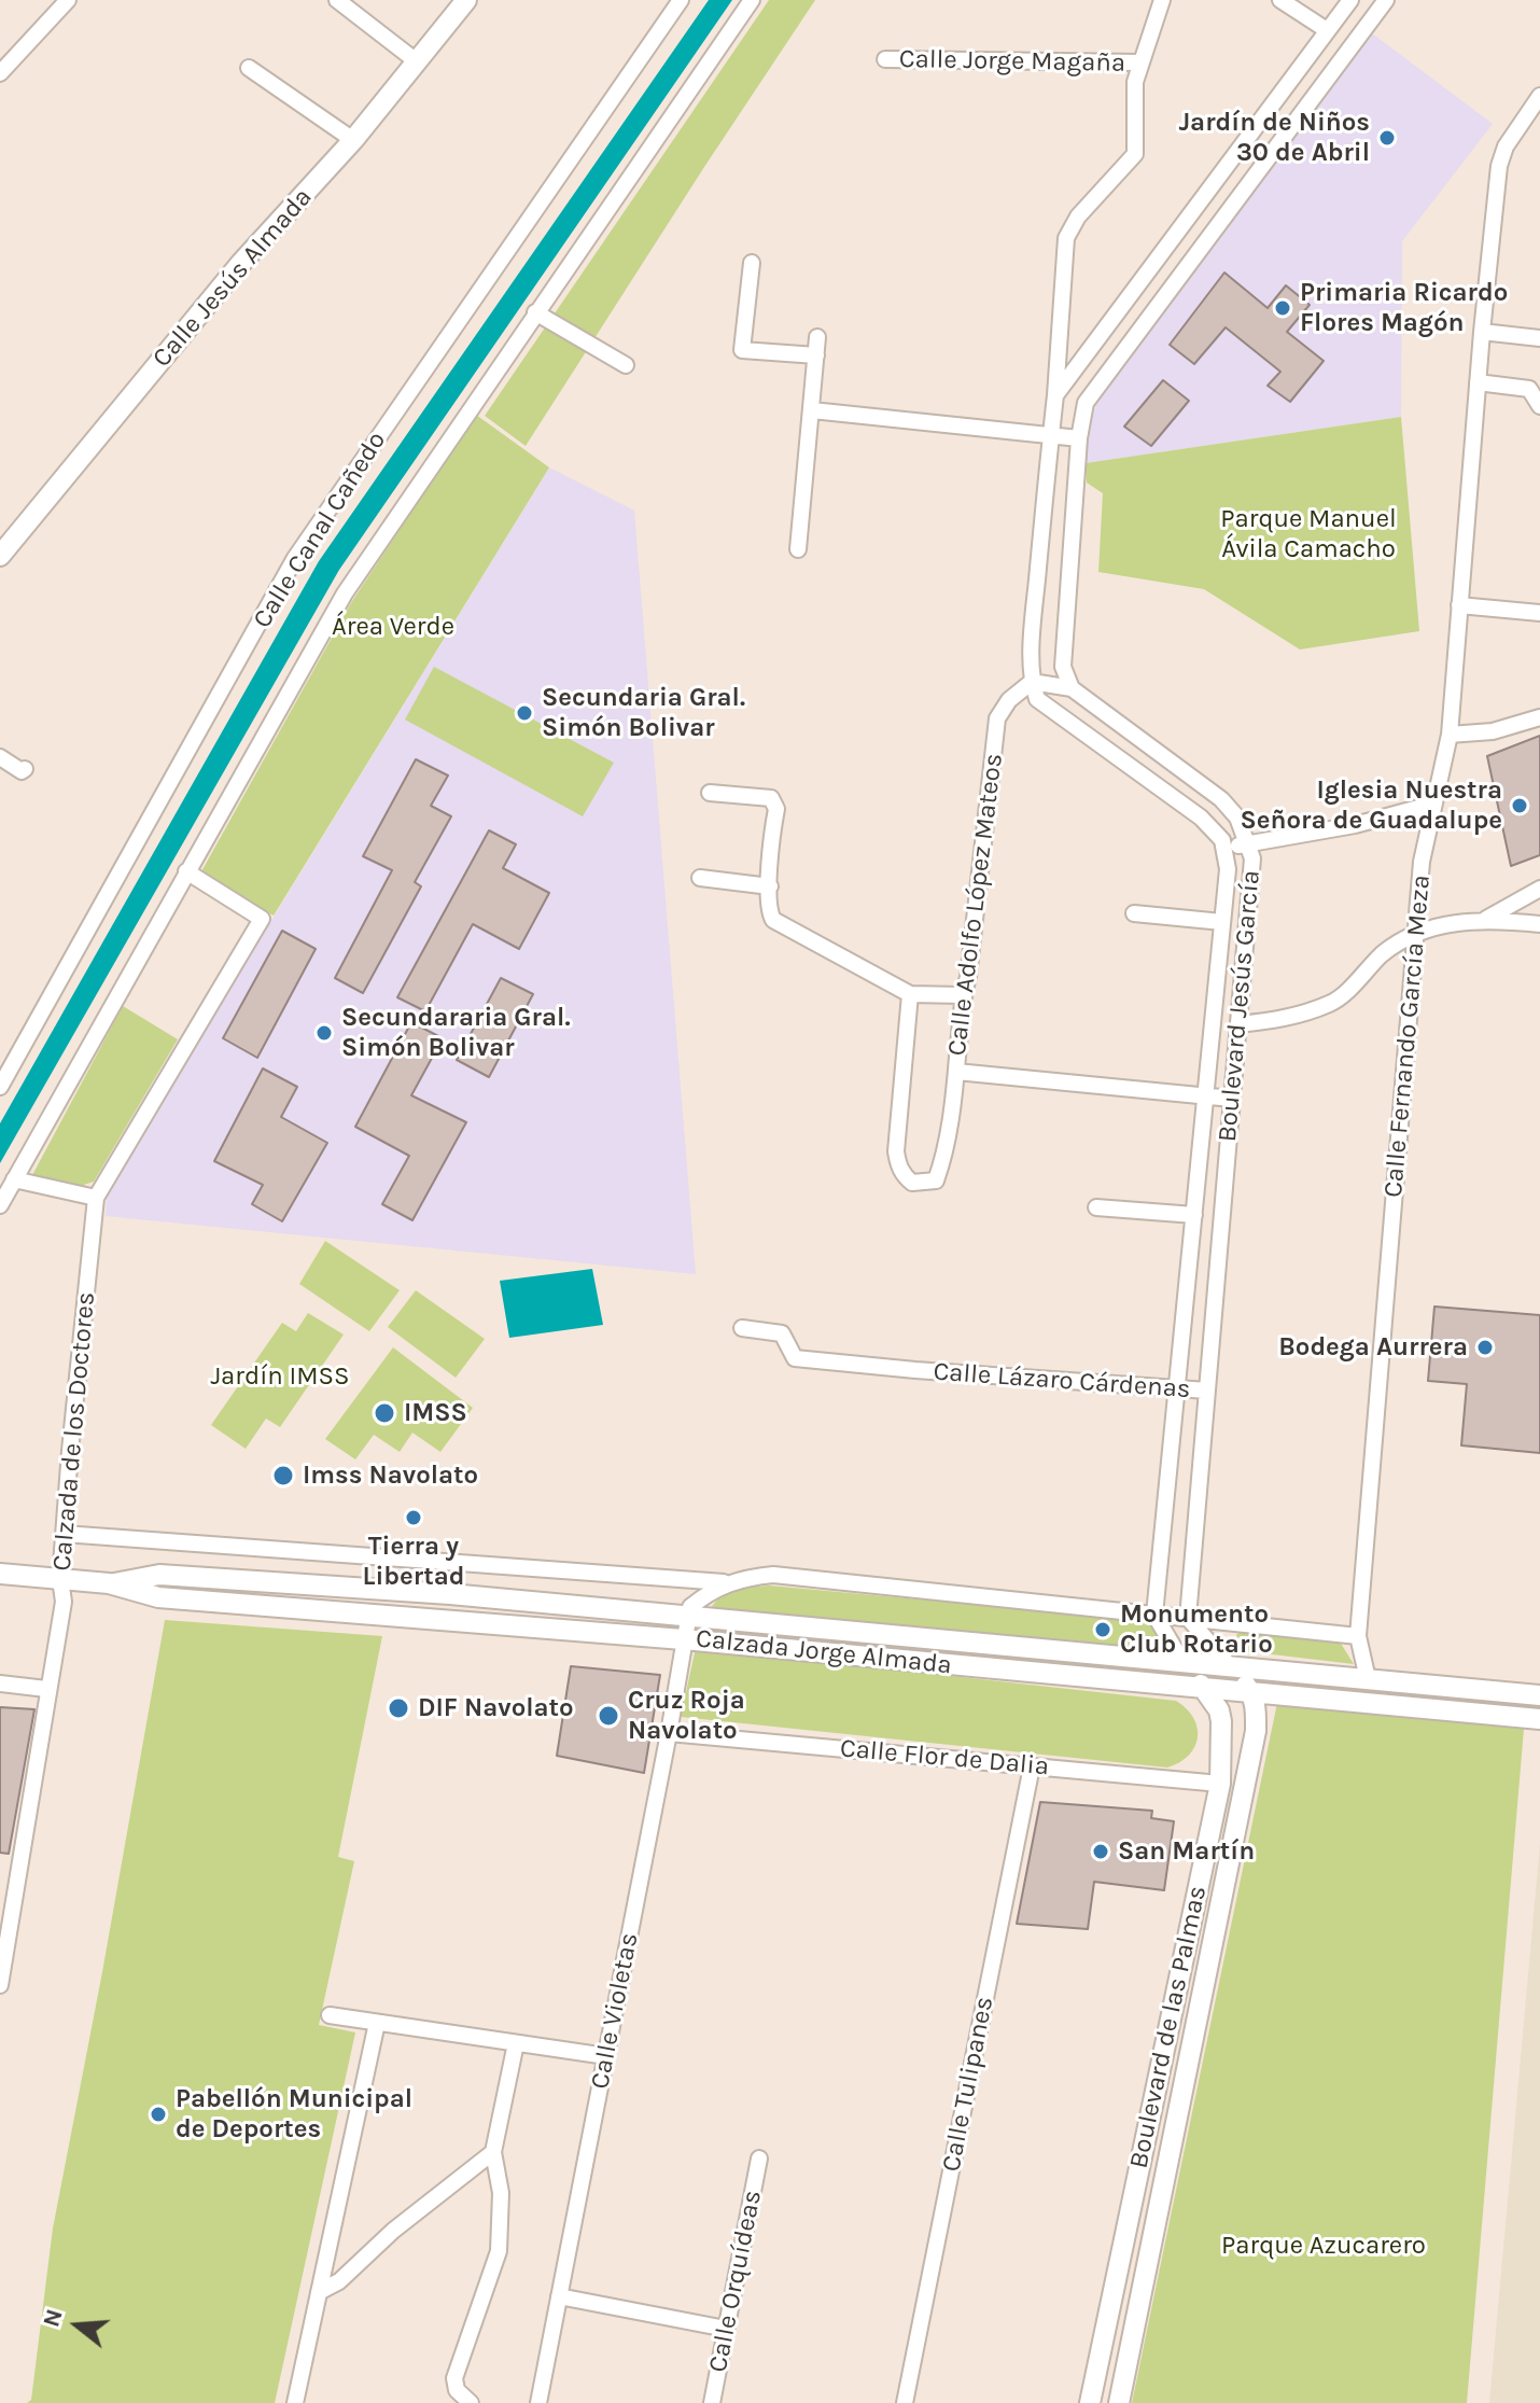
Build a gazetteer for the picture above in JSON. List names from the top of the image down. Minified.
{"streets":{"street":["Calle Jorge Magaña","Calle Jesús Almada","Calle Canal Cañedo","Calle Adolfo López Mateos","Boulevard Jesús García","Calle Fernando García Meza","Calle Lázaro Cárdenas","Calzada de los Doctores","Calzada Jorge Almada","Calle Flor de Dalia","Calle Violetas","Boulevard de las Palmas","Calle Tulipanes","Calle Orquídeas"]},"crossings":[["Calle Adolfo López Mateos","Boulevard Jesús García"],["Boulevard Jesús García","Calle Lázaro Cárdenas"],["Calle Fernando García Meza","Calzada Jorge Almada"],["Calzada de los Doctores","Calzada Jorge Almada"],["Calzada Jorge Almada","Calle Violetas"],["Calzada Jorge Almada","Boulevard de las Palmas"],["Calle Flor de Dalia","Calle Violetas"],["Calle Flor de Dalia","Boulevard de las Palmas"],["Calle Flor de Dalia","Calle Tulipanes"]],"parks":["Parque Manuel Ávila Camacho","Área Verde","Jardín IMSS","Parque Azucarero"],"places":["Jardín de Niños 30 de Abril","Primaria Ricardo Flores Magón","Secundaria Gral. Simón Bolivar","Iglesia Nuestra Señora de Guadalupe","Secundararia Gral. Simón Bolivar","Bodega Aurrera","IMSS","Imss Navolato","Tierra y Libertad","Monumento Club Rotario","DIF Navolato","Cruz Roja Navolato","San Martín","Pabellón Municipal de Deportes"],"north":"left"}
